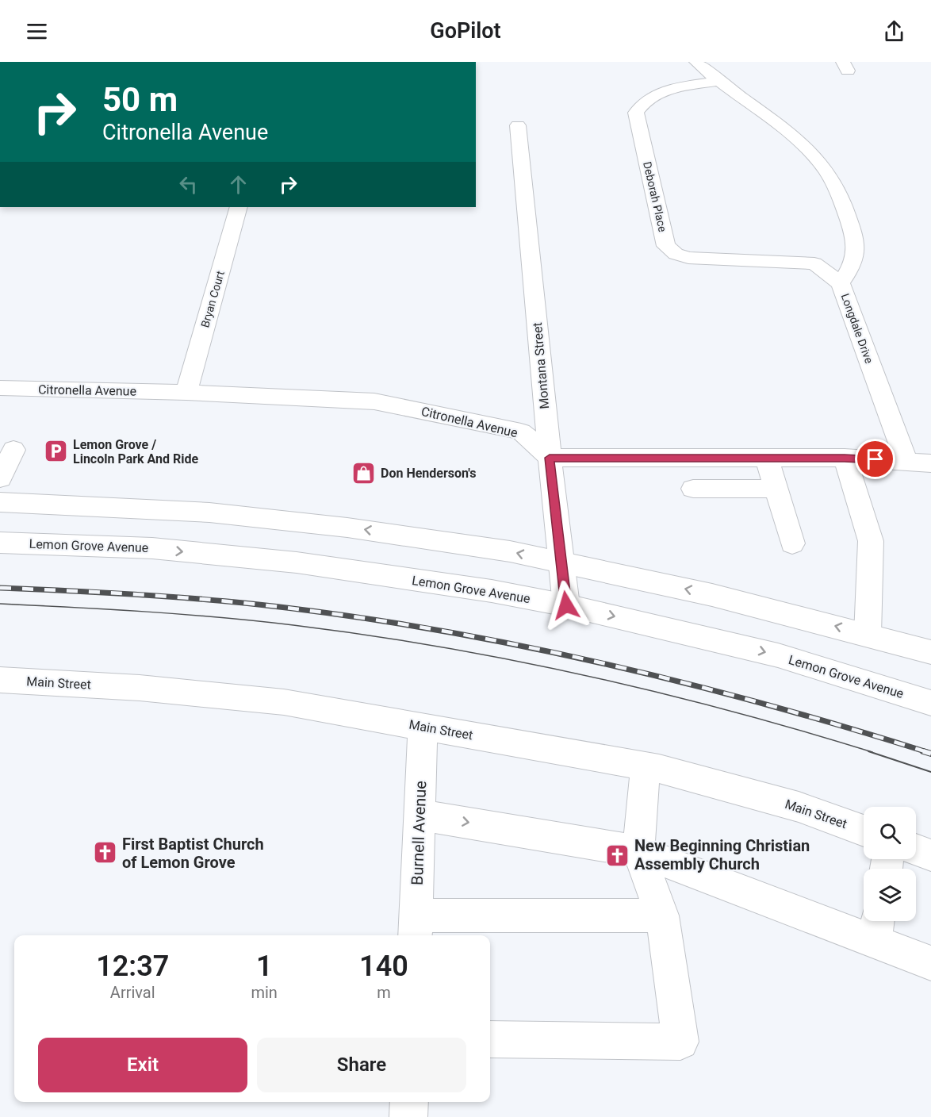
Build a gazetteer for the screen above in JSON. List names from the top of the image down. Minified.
{"streets":{"street":["Deborah Place","Bryan Court","Longdale Drive","Montana Street","Citronella Avenue","Lemon Grove Avenue","Main Street","Burnell Avenue"]},"crossings":[["Deborah Place","Longdale Drive"],["Bryan Court","Citronella Avenue"],["Montana Street","Citronella Avenue"],["Montana Street","Lemon Grove Avenue"],["Main Street","Burnell Avenue"]],"places":{"parking":["Lemon Grove / Lincoln Park And Ride"],"shop":["Don Henderson's"],"church":["First Baptist Church of Lemon Grove","New Beginning Christian Assembly Church"]},"page":{"header":"GoPilot","turn":["50 m","Citronella Avenue"],"eta":["12:37","Arrival","1","min","140","m"],"buttons":["Exit","Share"]}}
